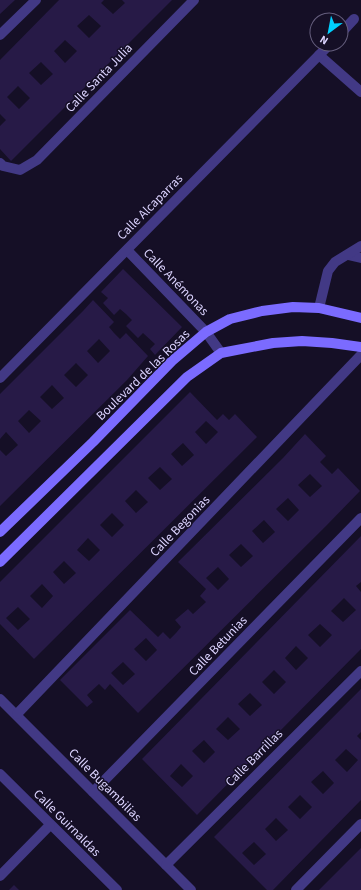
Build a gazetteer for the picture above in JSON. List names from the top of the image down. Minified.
{"streets":{"street":["Calle Santa Julia","Calle Alcaparras","Calle Anémonas","Boulevard de las Rosas","Calle Begonias","Calle Betunias","Calle Barrillas","Calle Bugambilias","Calle Guirnaldas"]},"crossings":[["Calle Alcaparras","Calle Anémonas"],["Calle Anémonas","Boulevard de las Rosas"],["Calle Begonias","Calle Bugambilias"],["Calle Betunias","Calle Bugambilias"],["Calle Barrillas","Calle Bugambilias"]],"north":"bottom left"}
